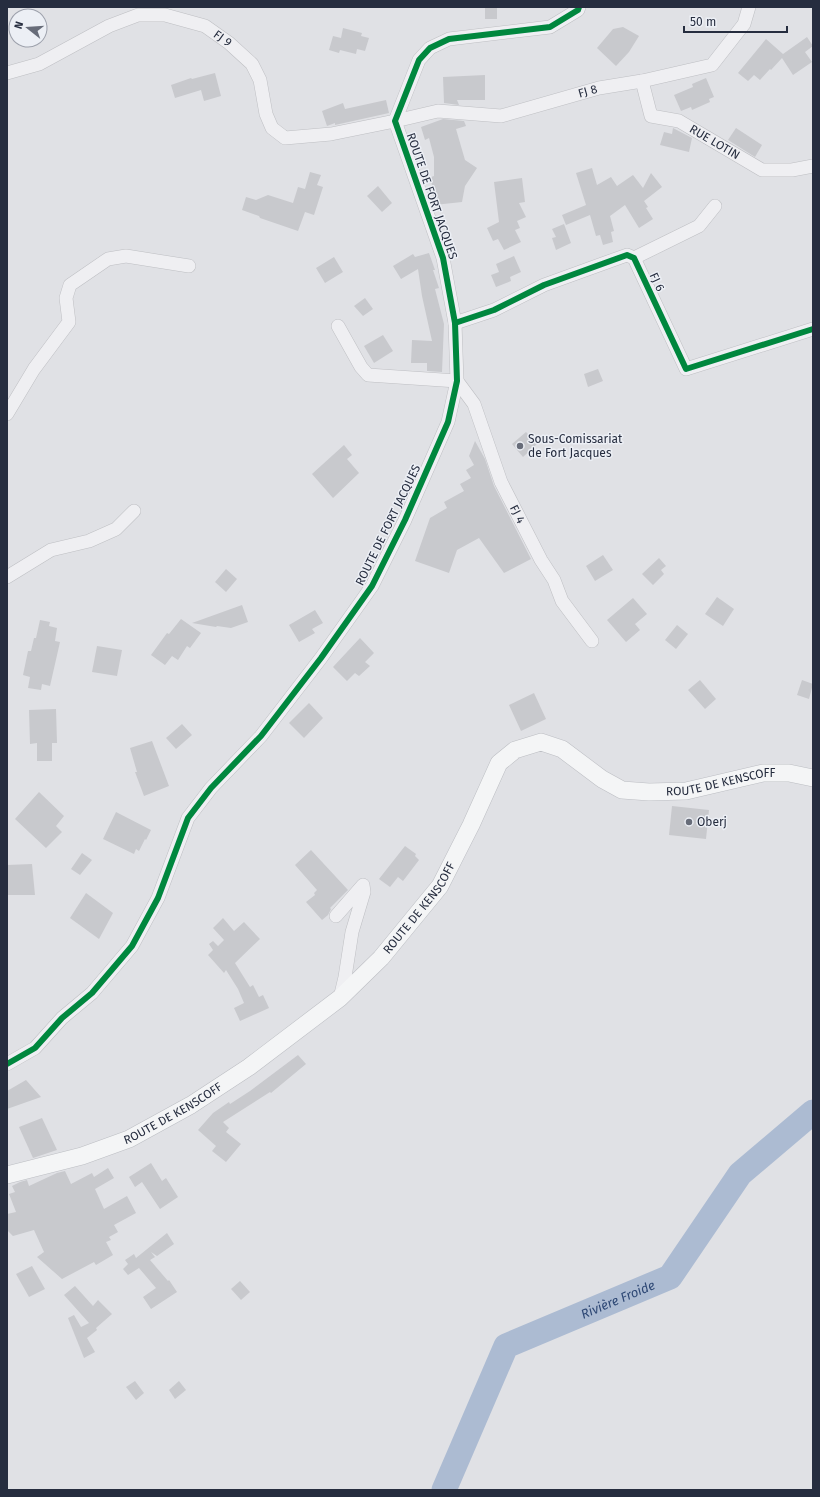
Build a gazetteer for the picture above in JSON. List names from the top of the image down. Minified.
{"streets":{"main road":["ROUTE DE KENSCOFF"],"street":["FJ 9","FJ 8","RUE LOTIN","ROUTE DE FORT JACQUES","FJ 6","FJ 4"]},"crossings":[["FJ 9","FJ 8"],["FJ 9","ROUTE DE FORT JACQUES"],["FJ 8","RUE LOTIN"],["FJ 8","ROUTE DE FORT JACQUES"],["ROUTE DE FORT JACQUES","FJ 4"]],"water":["Rivière Froide"],"places":["Sous-Comissariat de Fort Jacques","Oberj"],"scale_bar":"50 m","north":"left"}
